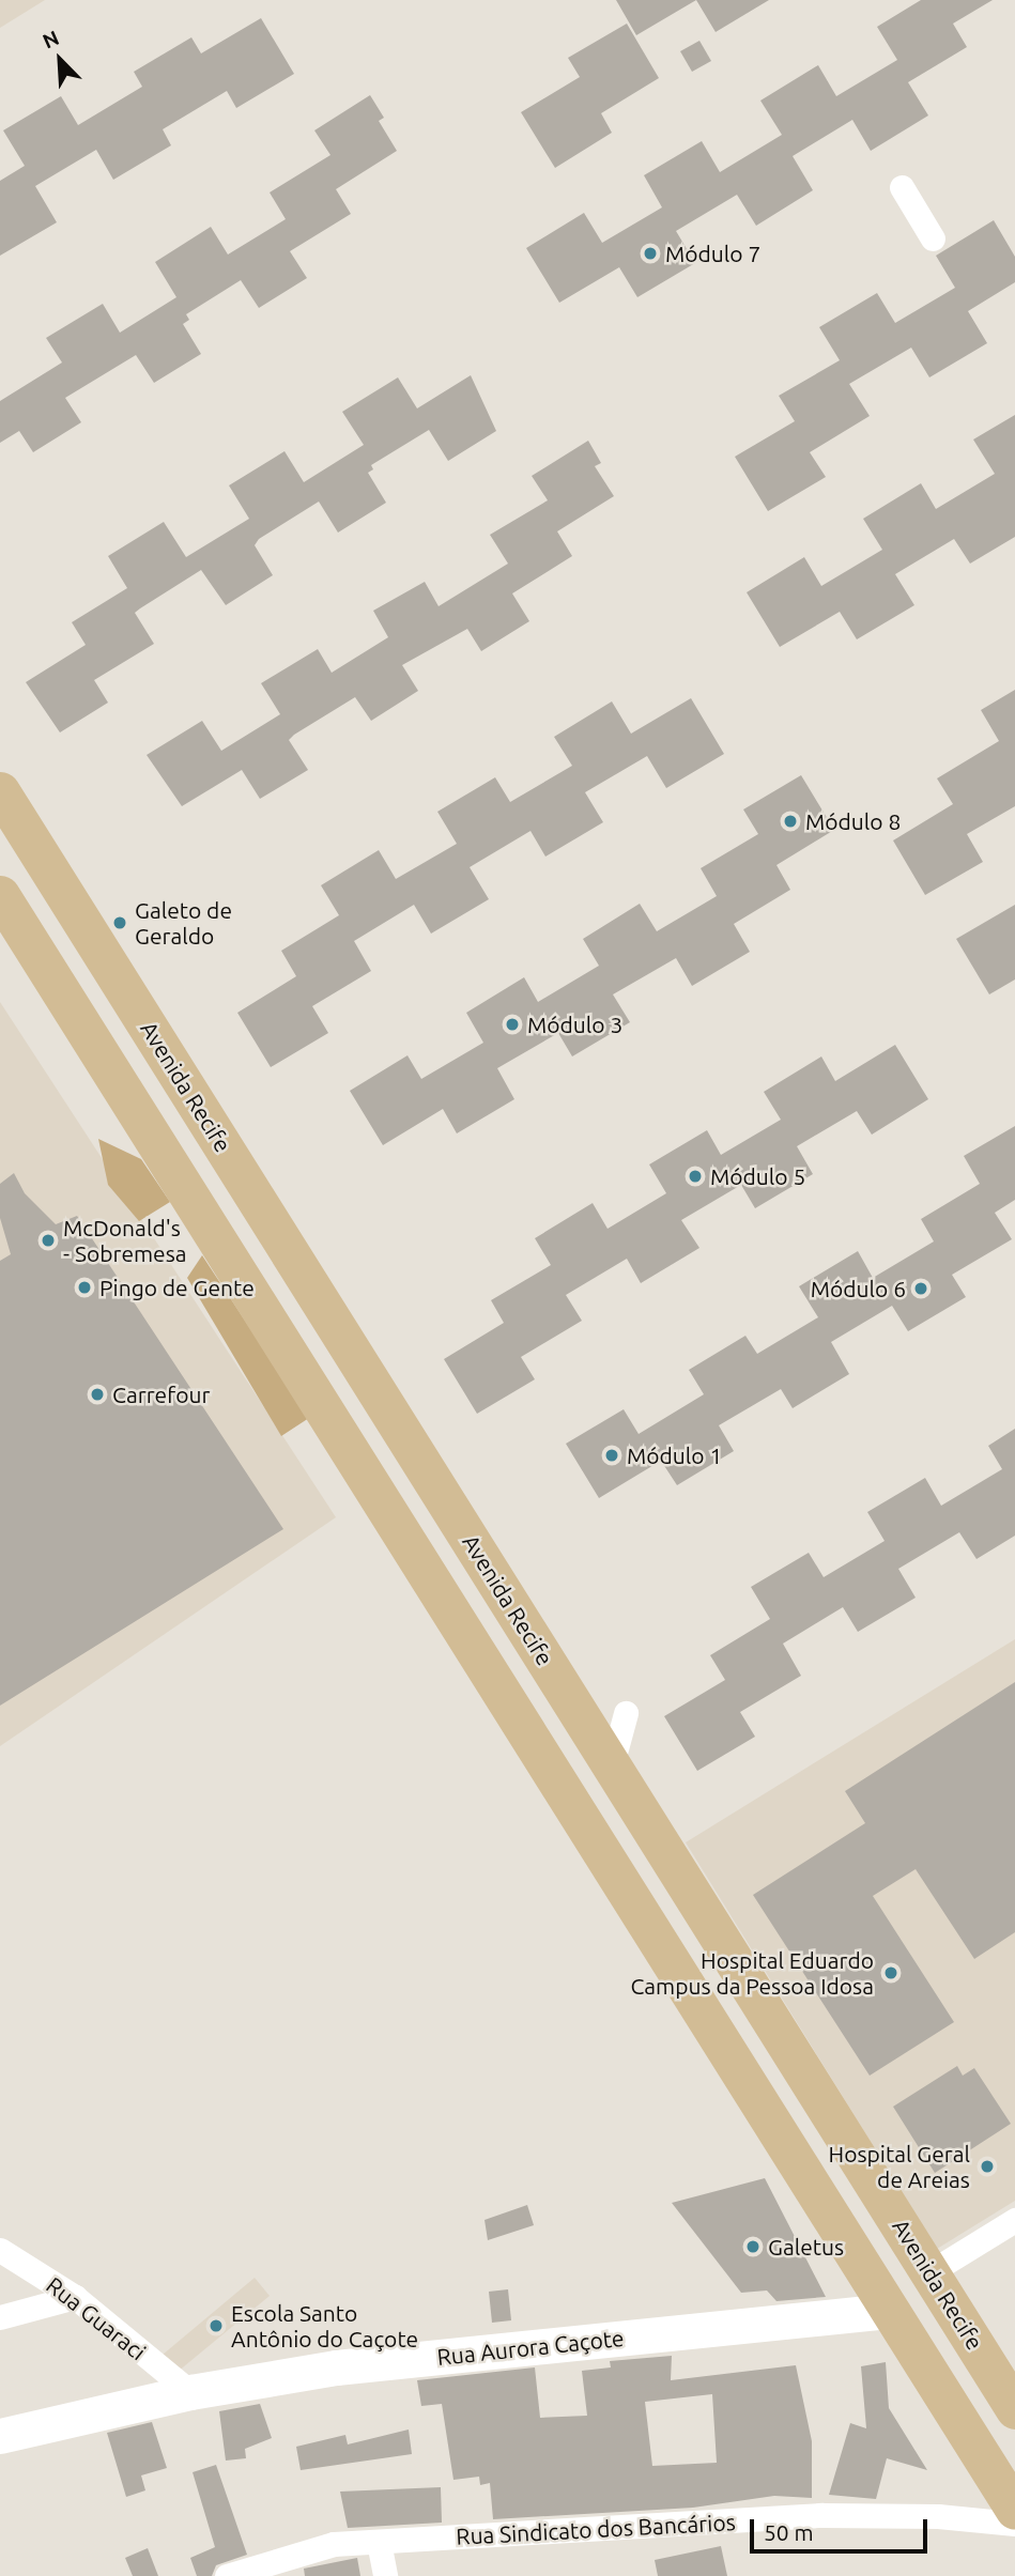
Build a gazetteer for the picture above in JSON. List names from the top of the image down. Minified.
{"streets":{"main road":["Avenida Recife","Rua Aurora Caçote"],"street":["Rua Guaraci","Rua Sindicato dos Bancários"]},"crossings":[["Rua Guaraci","Rua Aurora Caçote"]],"places":["Módulo 7","Módulo 8","Galeto de Geraldo","Módulo 3","Módulo 5","McDonald's - Sobremesa","Pingo de Gente","Módulo 6","Carrefour","Módulo 1","Hospital Eduardo Campus da Pessoa Idosa","Hospital Geral de Areias","Galetus","Escola Santo Antônio do Caçote"],"scale_bar":"50 m","north":"top left"}
